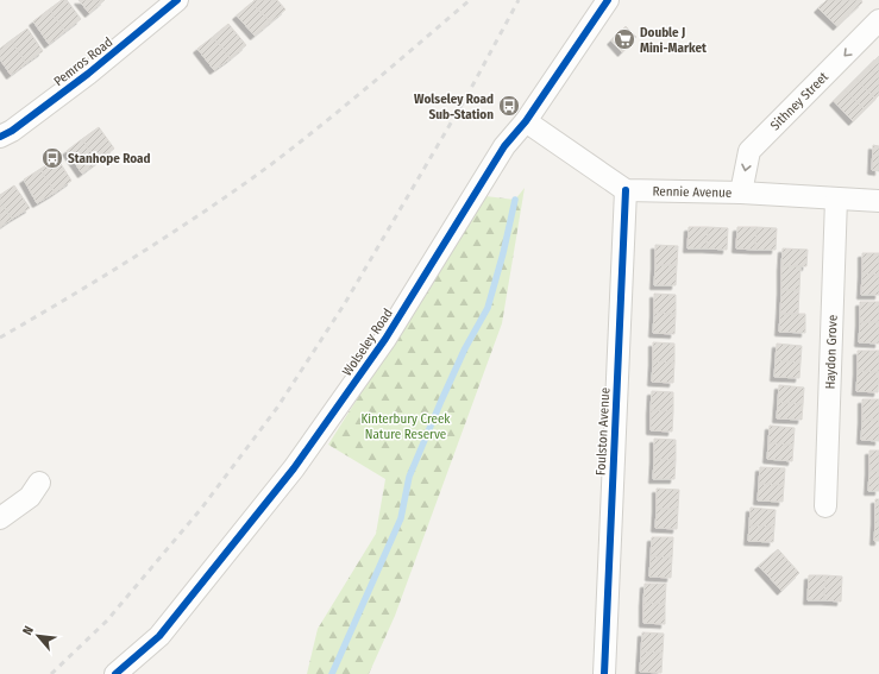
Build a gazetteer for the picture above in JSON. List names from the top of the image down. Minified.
{"streets":{"street":["Pemros Road","Sithney Street","Rennie Avenue","Wolseley Road","Haydon Grove","Foulston Avenue"]},"crossings":[["Sithney Street","Rennie Avenue"],["Rennie Avenue","Haydon Grove"],["Rennie Avenue","Foulston Avenue"]],"one_way":["Sithney Street"],"parks":["Kinterbury Creek Nature Reserve"],"places":{"supermarket":["Double J Mini-Market"],"bus stop":["Wolseley Road Sub-Station","Stanhope Road"]},"north":"top left"}
